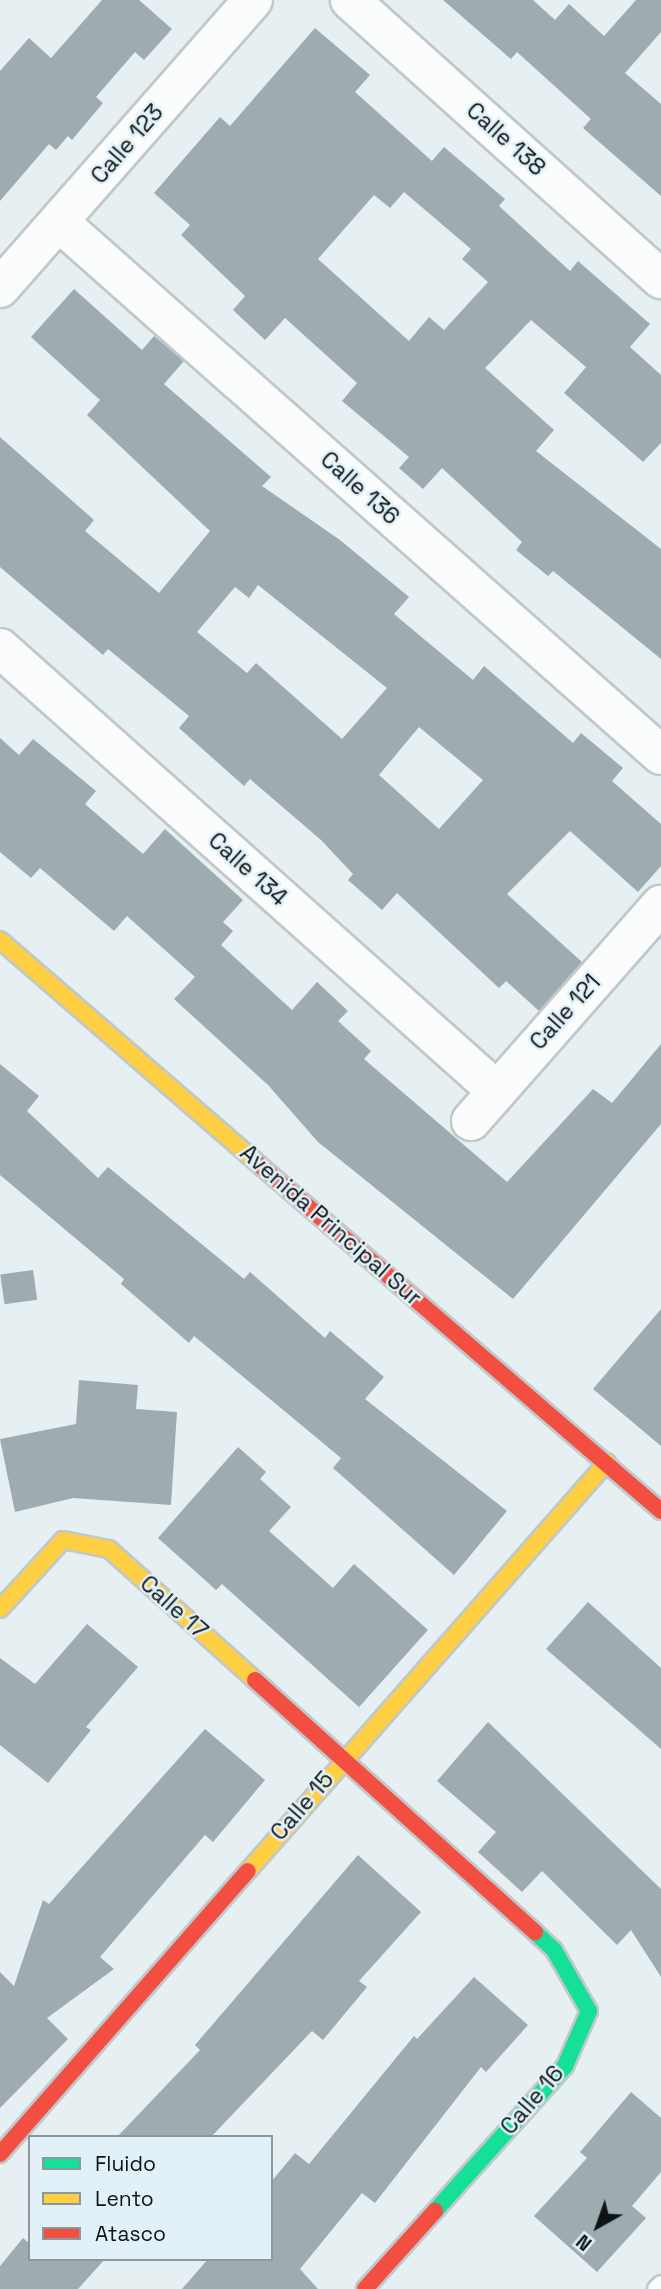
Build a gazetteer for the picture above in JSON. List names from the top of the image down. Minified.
{"streets":{"street":["Calle 138","Calle 123","Calle 136","Calle 134","Calle 121","Avenida Principal Sur","Calle 17","Calle 15","Calle 16"]},"crossings":[["Calle 123","Calle 136"],["Calle 134","Calle 121"],["Avenida Principal Sur","Calle 15"],["Calle 17","Calle 15"],["Calle 17","Calle 16"],["Calle 15","Calle 16"]],"legend":["Fluido","Lento","Atasco"],"north":"bottom left"}
